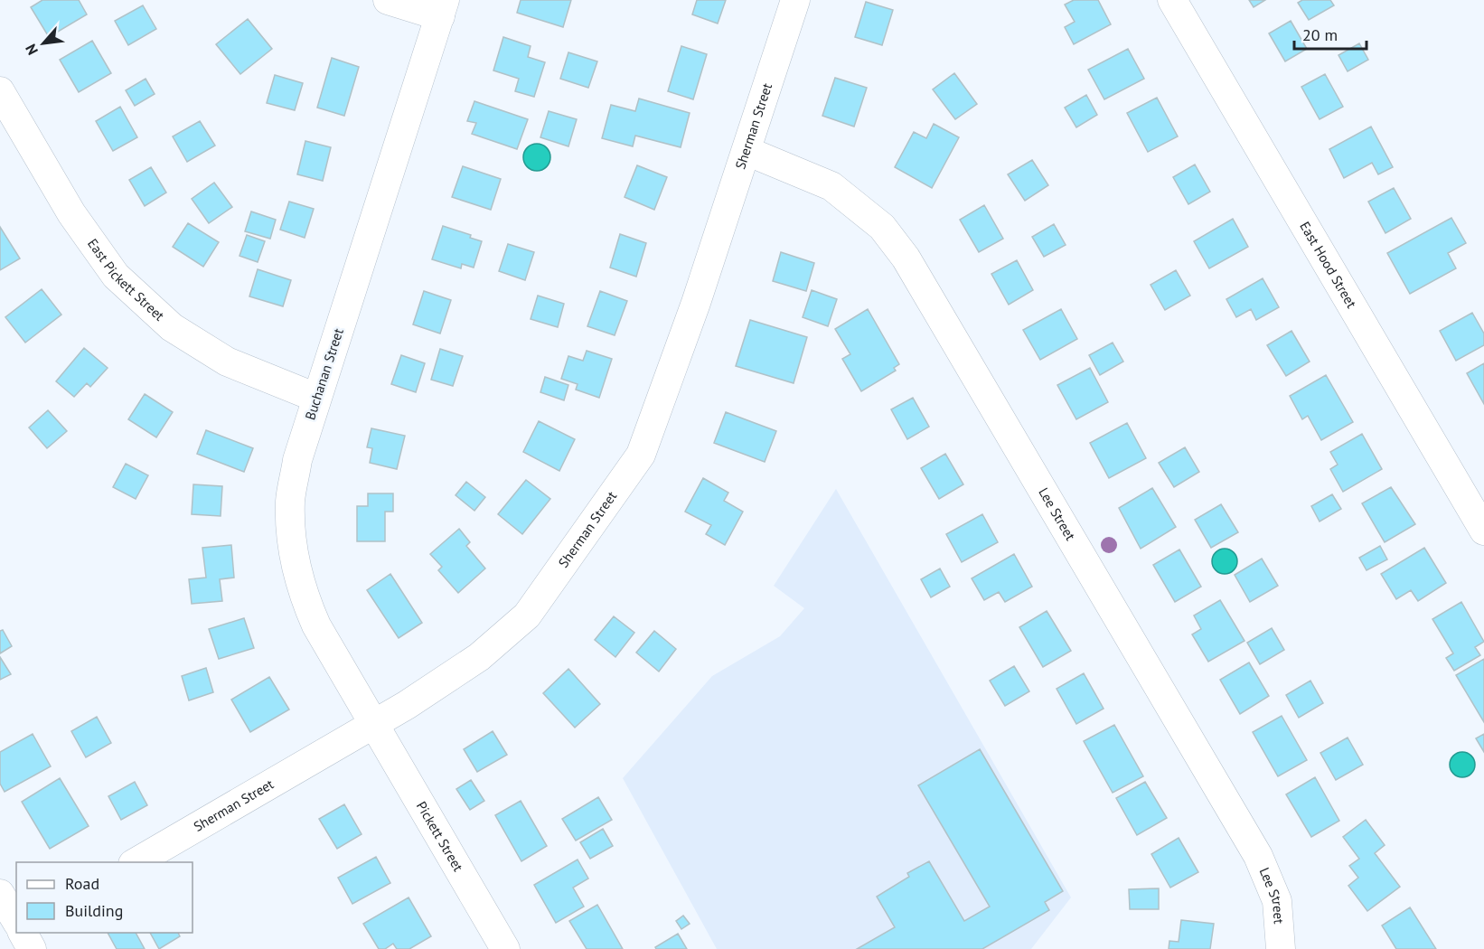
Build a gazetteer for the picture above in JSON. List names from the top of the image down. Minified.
{"streets":{"street":["Sherman Street","East Hood Street","East Pickett Street","Buchanan Street","Lee Street","Pickett Street"]},"crossings":[["Sherman Street","Buchanan Street"],["Sherman Street","Lee Street"],["Sherman Street","Pickett Street"],["East Pickett Street","Buchanan Street"],["Buchanan Street","Pickett Street"]],"legend":["Road","Building"],"scale_bar":"20 m","north":"bottom left"}
